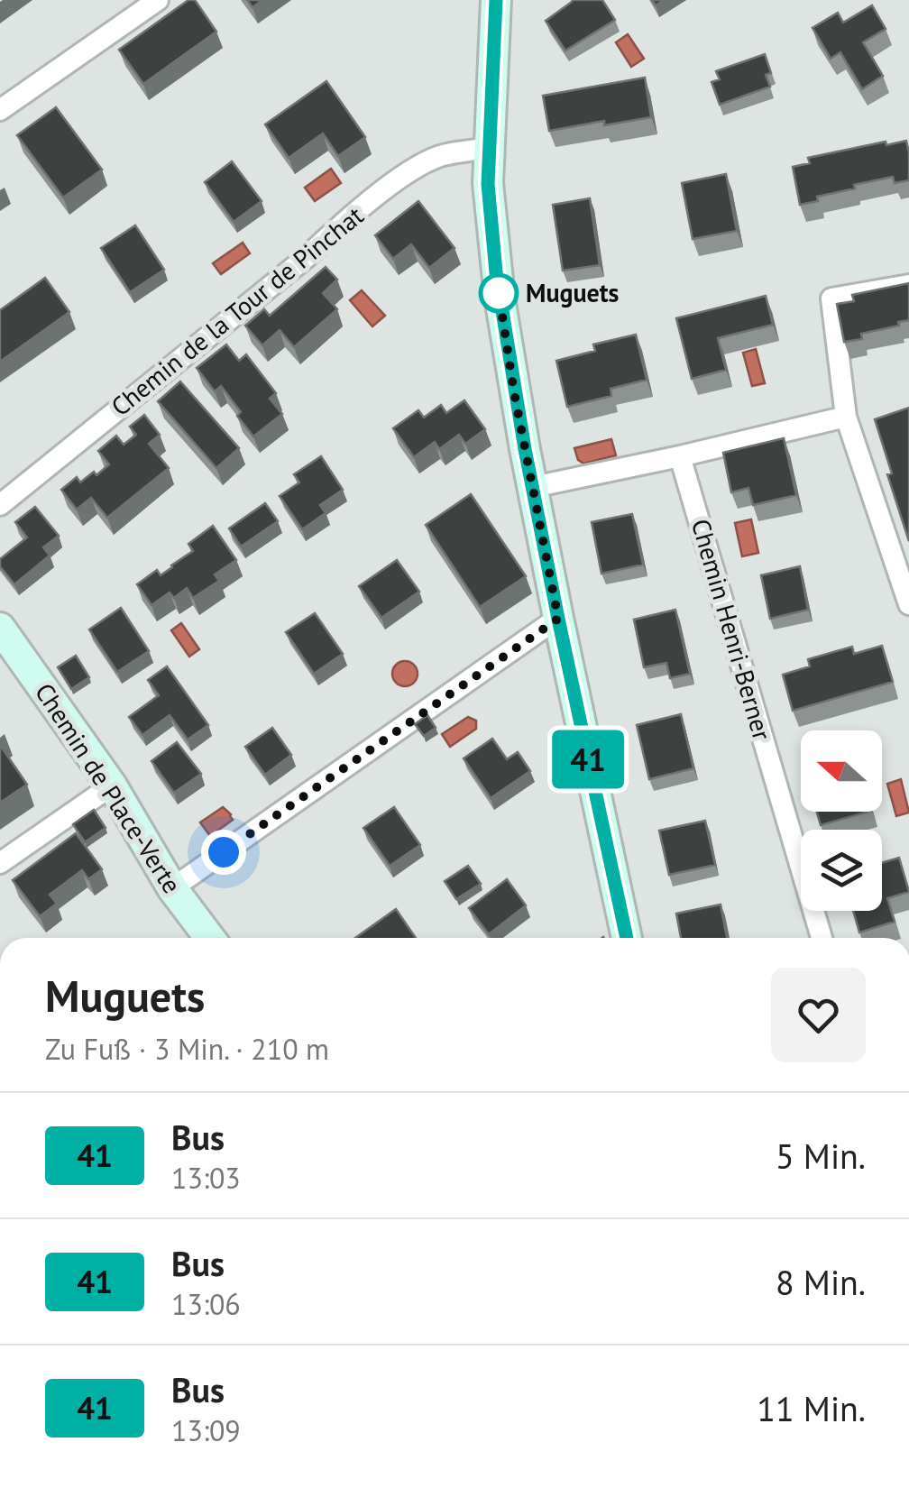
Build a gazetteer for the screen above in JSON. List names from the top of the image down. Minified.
{"streets":{"street":["Chemin de la Tour de Pinchat","Chemin Henri-Berner","Chemin de Place-Verte"]},"places":["Muguets"],"lines":["bus line 41"],"north":"left","page":{"on_map":"41","heading":["Muguets","Zu Fuß · 3 Min. · 210 m"],"list":[{"mark":"41","name":"Bus","note":"13:03","value":"5 Min."},{"mark":"41","name":"Bus","note":"13:06","value":"8 Min."},{"mark":"41","name":"Bus","note":"13:09","value":"11 Min."}]}}
